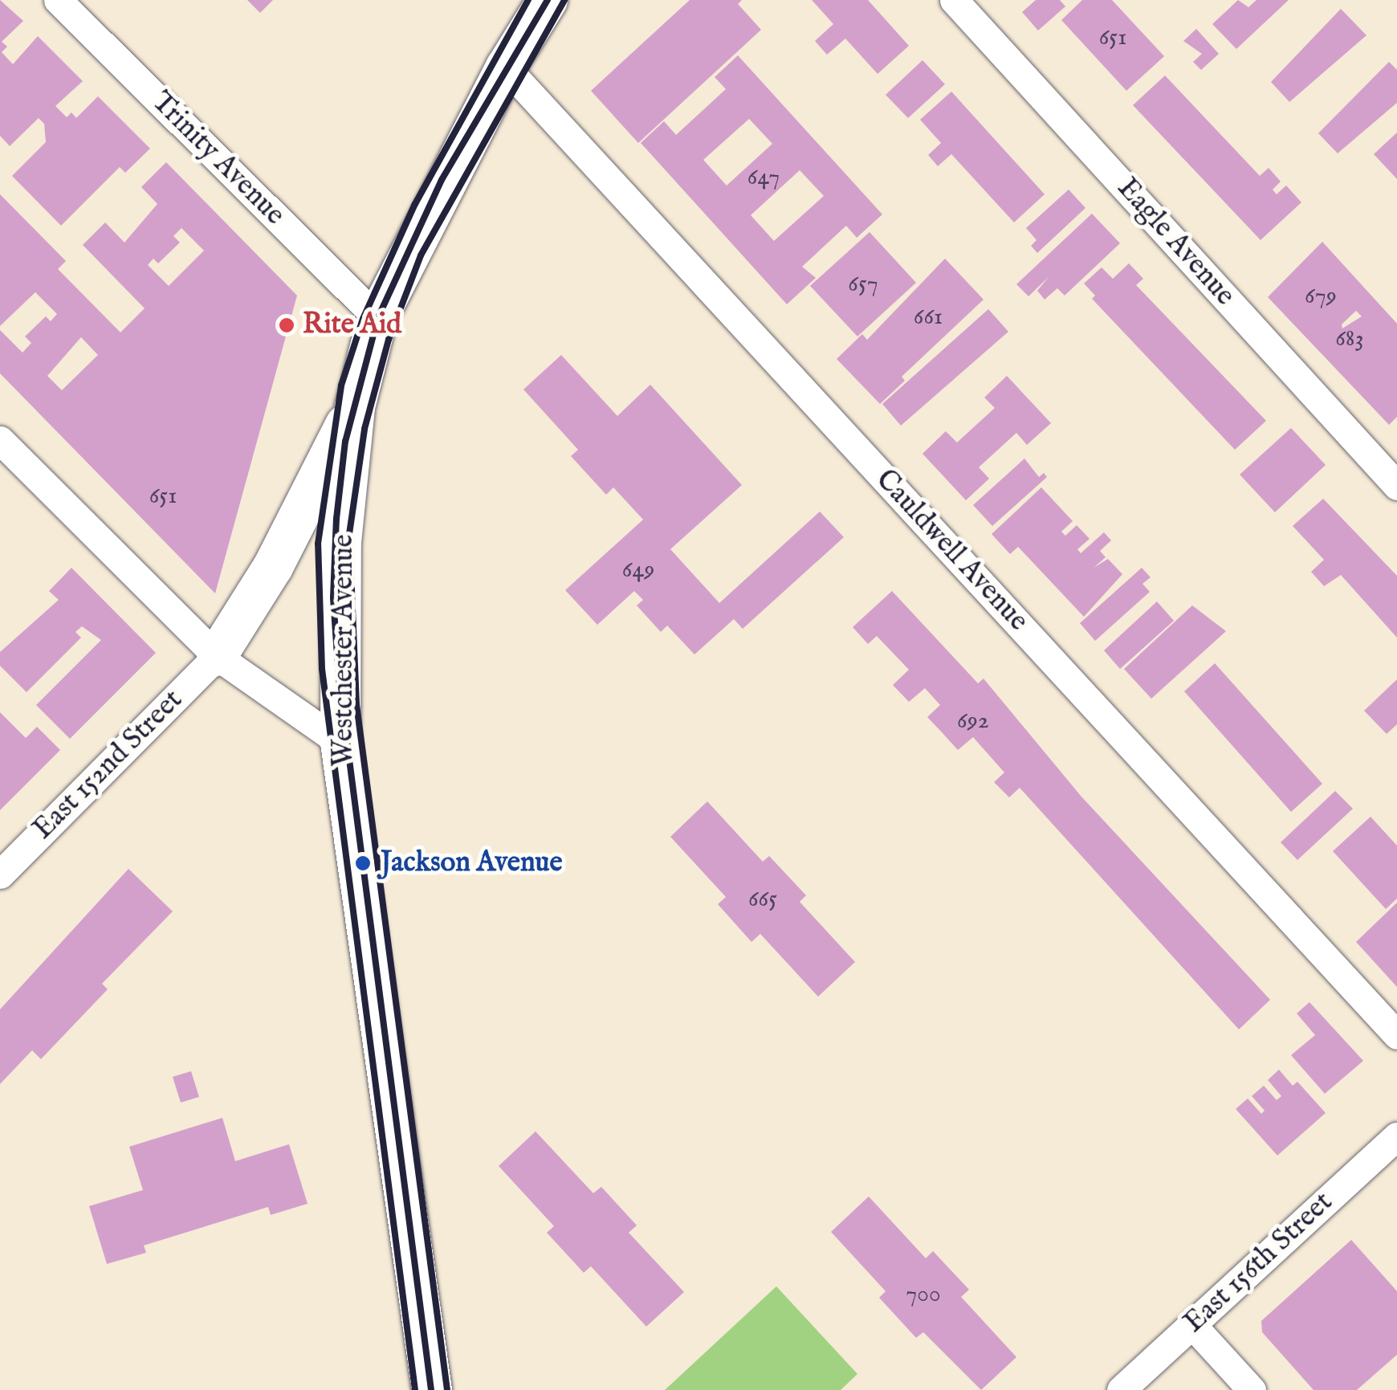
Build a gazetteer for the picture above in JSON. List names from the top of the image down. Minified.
{"streets":{"main road":["Westchester Avenue"],"street":["Trinity Avenue","Eagle Avenue","Cauldwell Avenue","East 152nd Street","East 156th Street"]},"crossings":[["Trinity Avenue","Westchester Avenue"],["Cauldwell Avenue","Westchester Avenue"]],"places":["Rite Aid","Jackson Avenue"],"house_numbers":["651","647","657","679","661","683","651","649","692","665","700"]}
